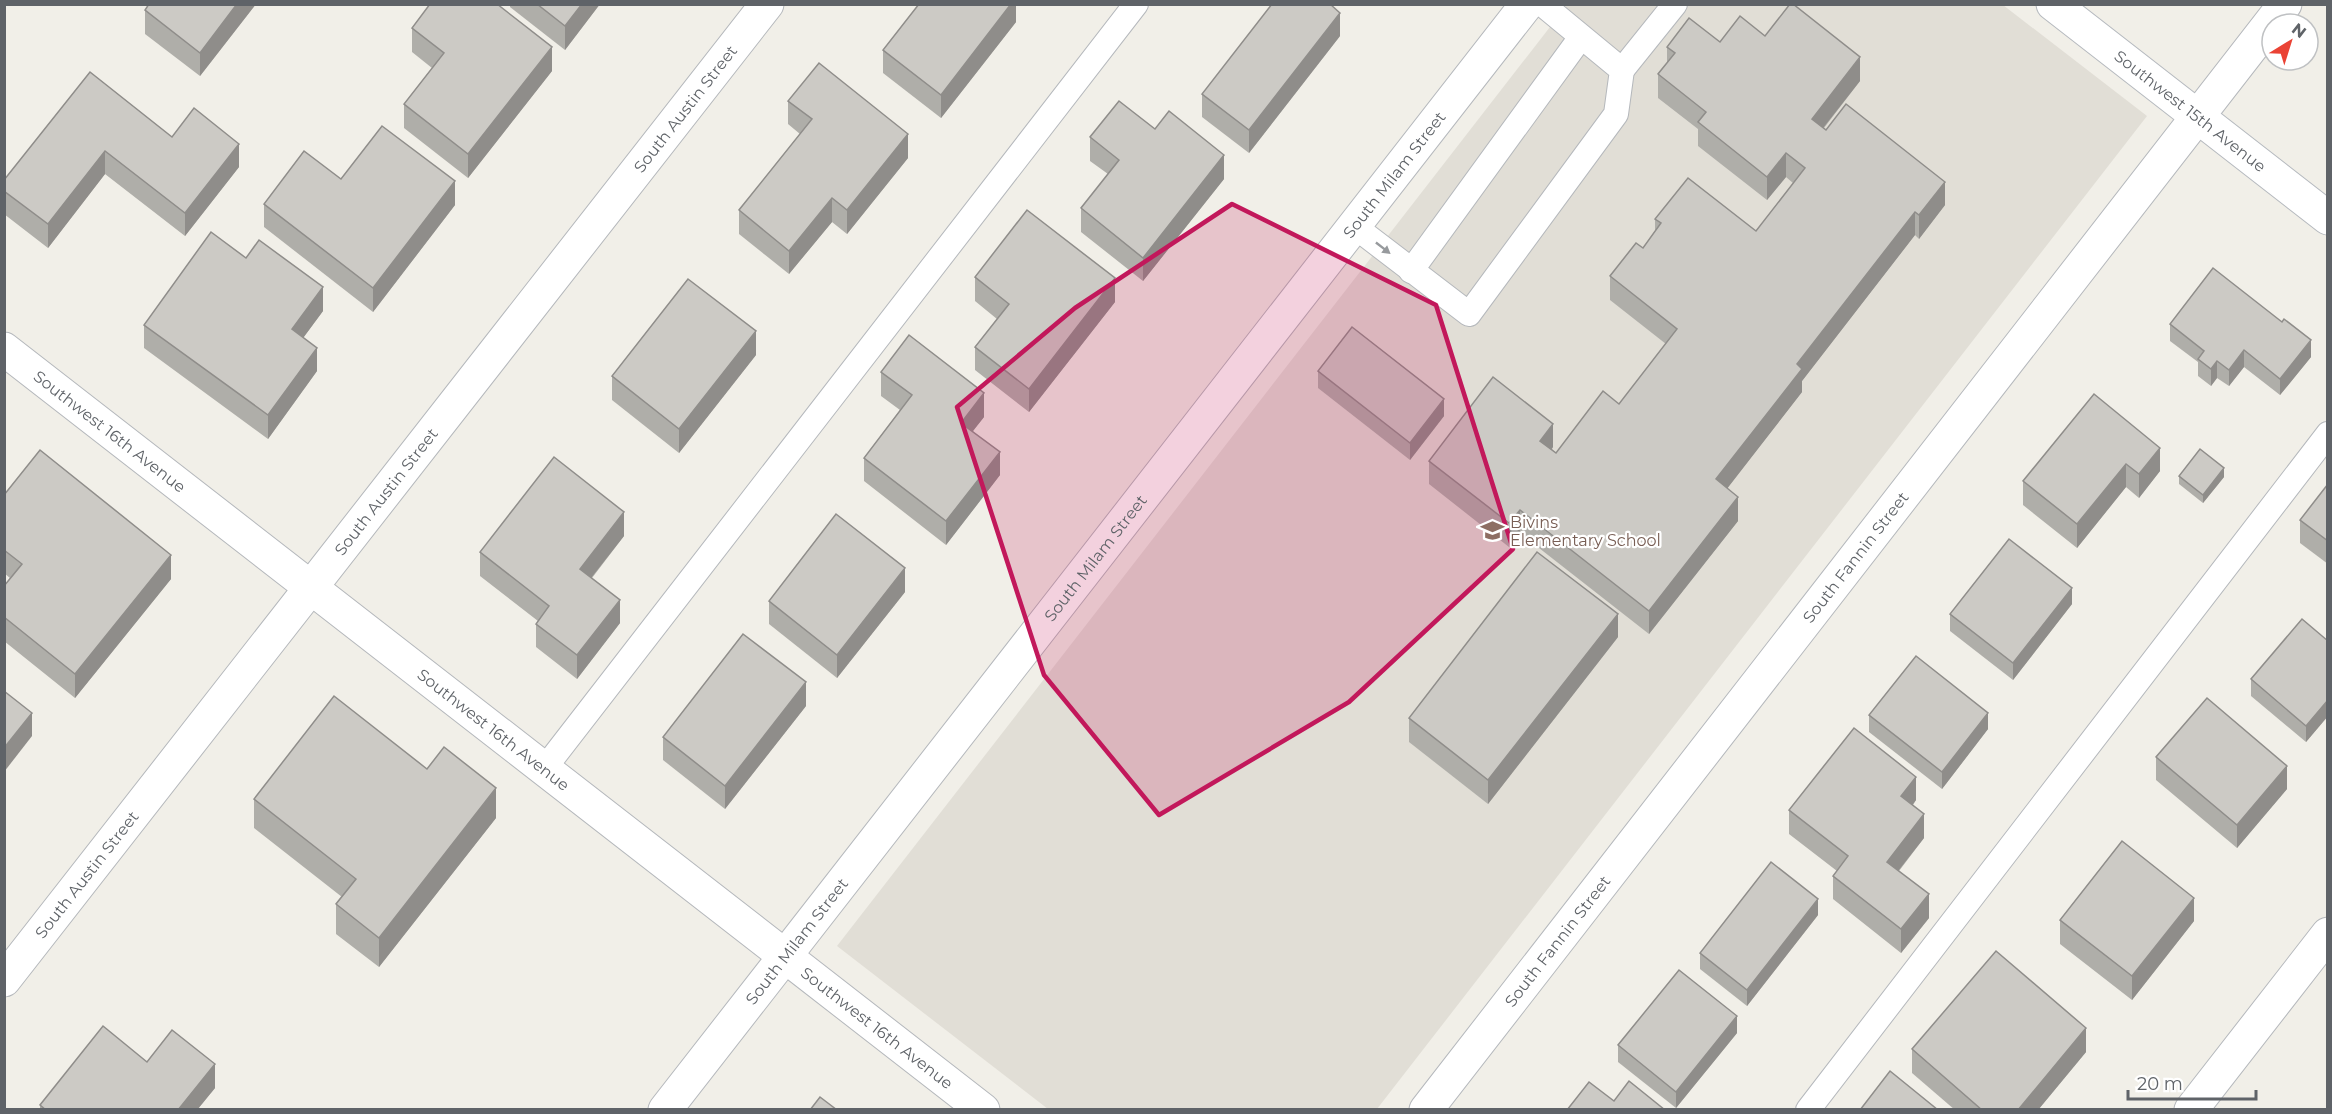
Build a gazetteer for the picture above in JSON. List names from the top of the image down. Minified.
{"streets":{"street":["South Austin Street","Southwest 15th Avenue","South Milam Street","Southwest 16th Avenue","South Fannin Street"]},"crossings":[["South Austin Street","Southwest 16th Avenue"],["Southwest 15th Avenue","South Fannin Street"],["South Milam Street","Southwest 16th Avenue"]],"places":{"school or university":["Bivins Elementary School"]},"scale_bar":"20 m","north":"top right"}
